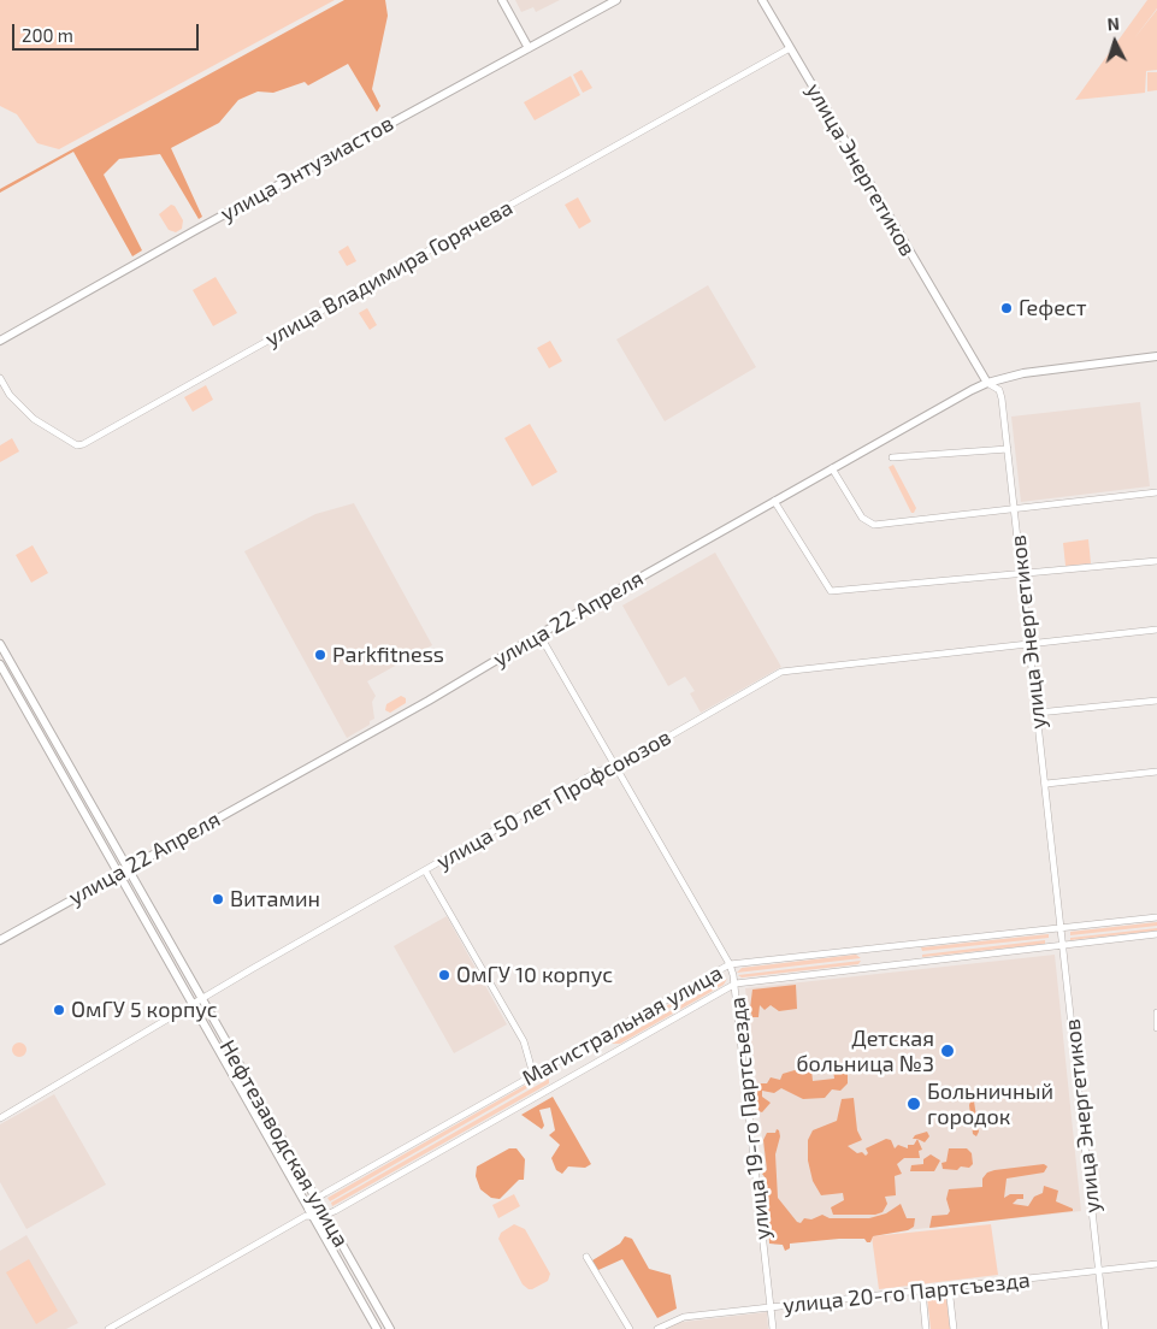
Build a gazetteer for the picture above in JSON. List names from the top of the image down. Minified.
{"streets":{"main road":["улица Энтузиастов","улица Энергетиков","улица 22 Апреля","Нефтезаводская улица"],"street":["улица Владимира Горячева","улица 50 лет Профсоюзов","Магистральная улица","улица 19-го Партсъезда","улица 20-го Партсъезда"]},"crossings":[["улица Энергетиков","улица Владимира Горячева"],["улица Энергетиков","улица 22 Апреля"],["улица Энергетиков","улица 50 лет Профсоюзов"],["улица Энергетиков","Магистральная улица"],["улица Энергетиков","улица 20-го Партсъезда"],["улица 22 Апреля","улица 19-го Партсъезда"],["улица 22 Апреля","Нефтезаводская улица"],["улица 50 лет Профсоюзов","улица 19-го Партсъезда"],["улица 50 лет Профсоюзов","Нефтезаводская улица"],["Магистральная улица","улица 19-го Партсъезда"],["Магистральная улица","Нефтезаводская улица"],["улица 19-го Партсъезда","улица 20-го Партсъезда"]],"places":["Гефест","Parkfitness","Витамин","ОмГУ 10 корпус","ОмГУ 5 корпус","Детская больница №3","Больничный городок"],"scale_bar":"200 m","north":"top"}
